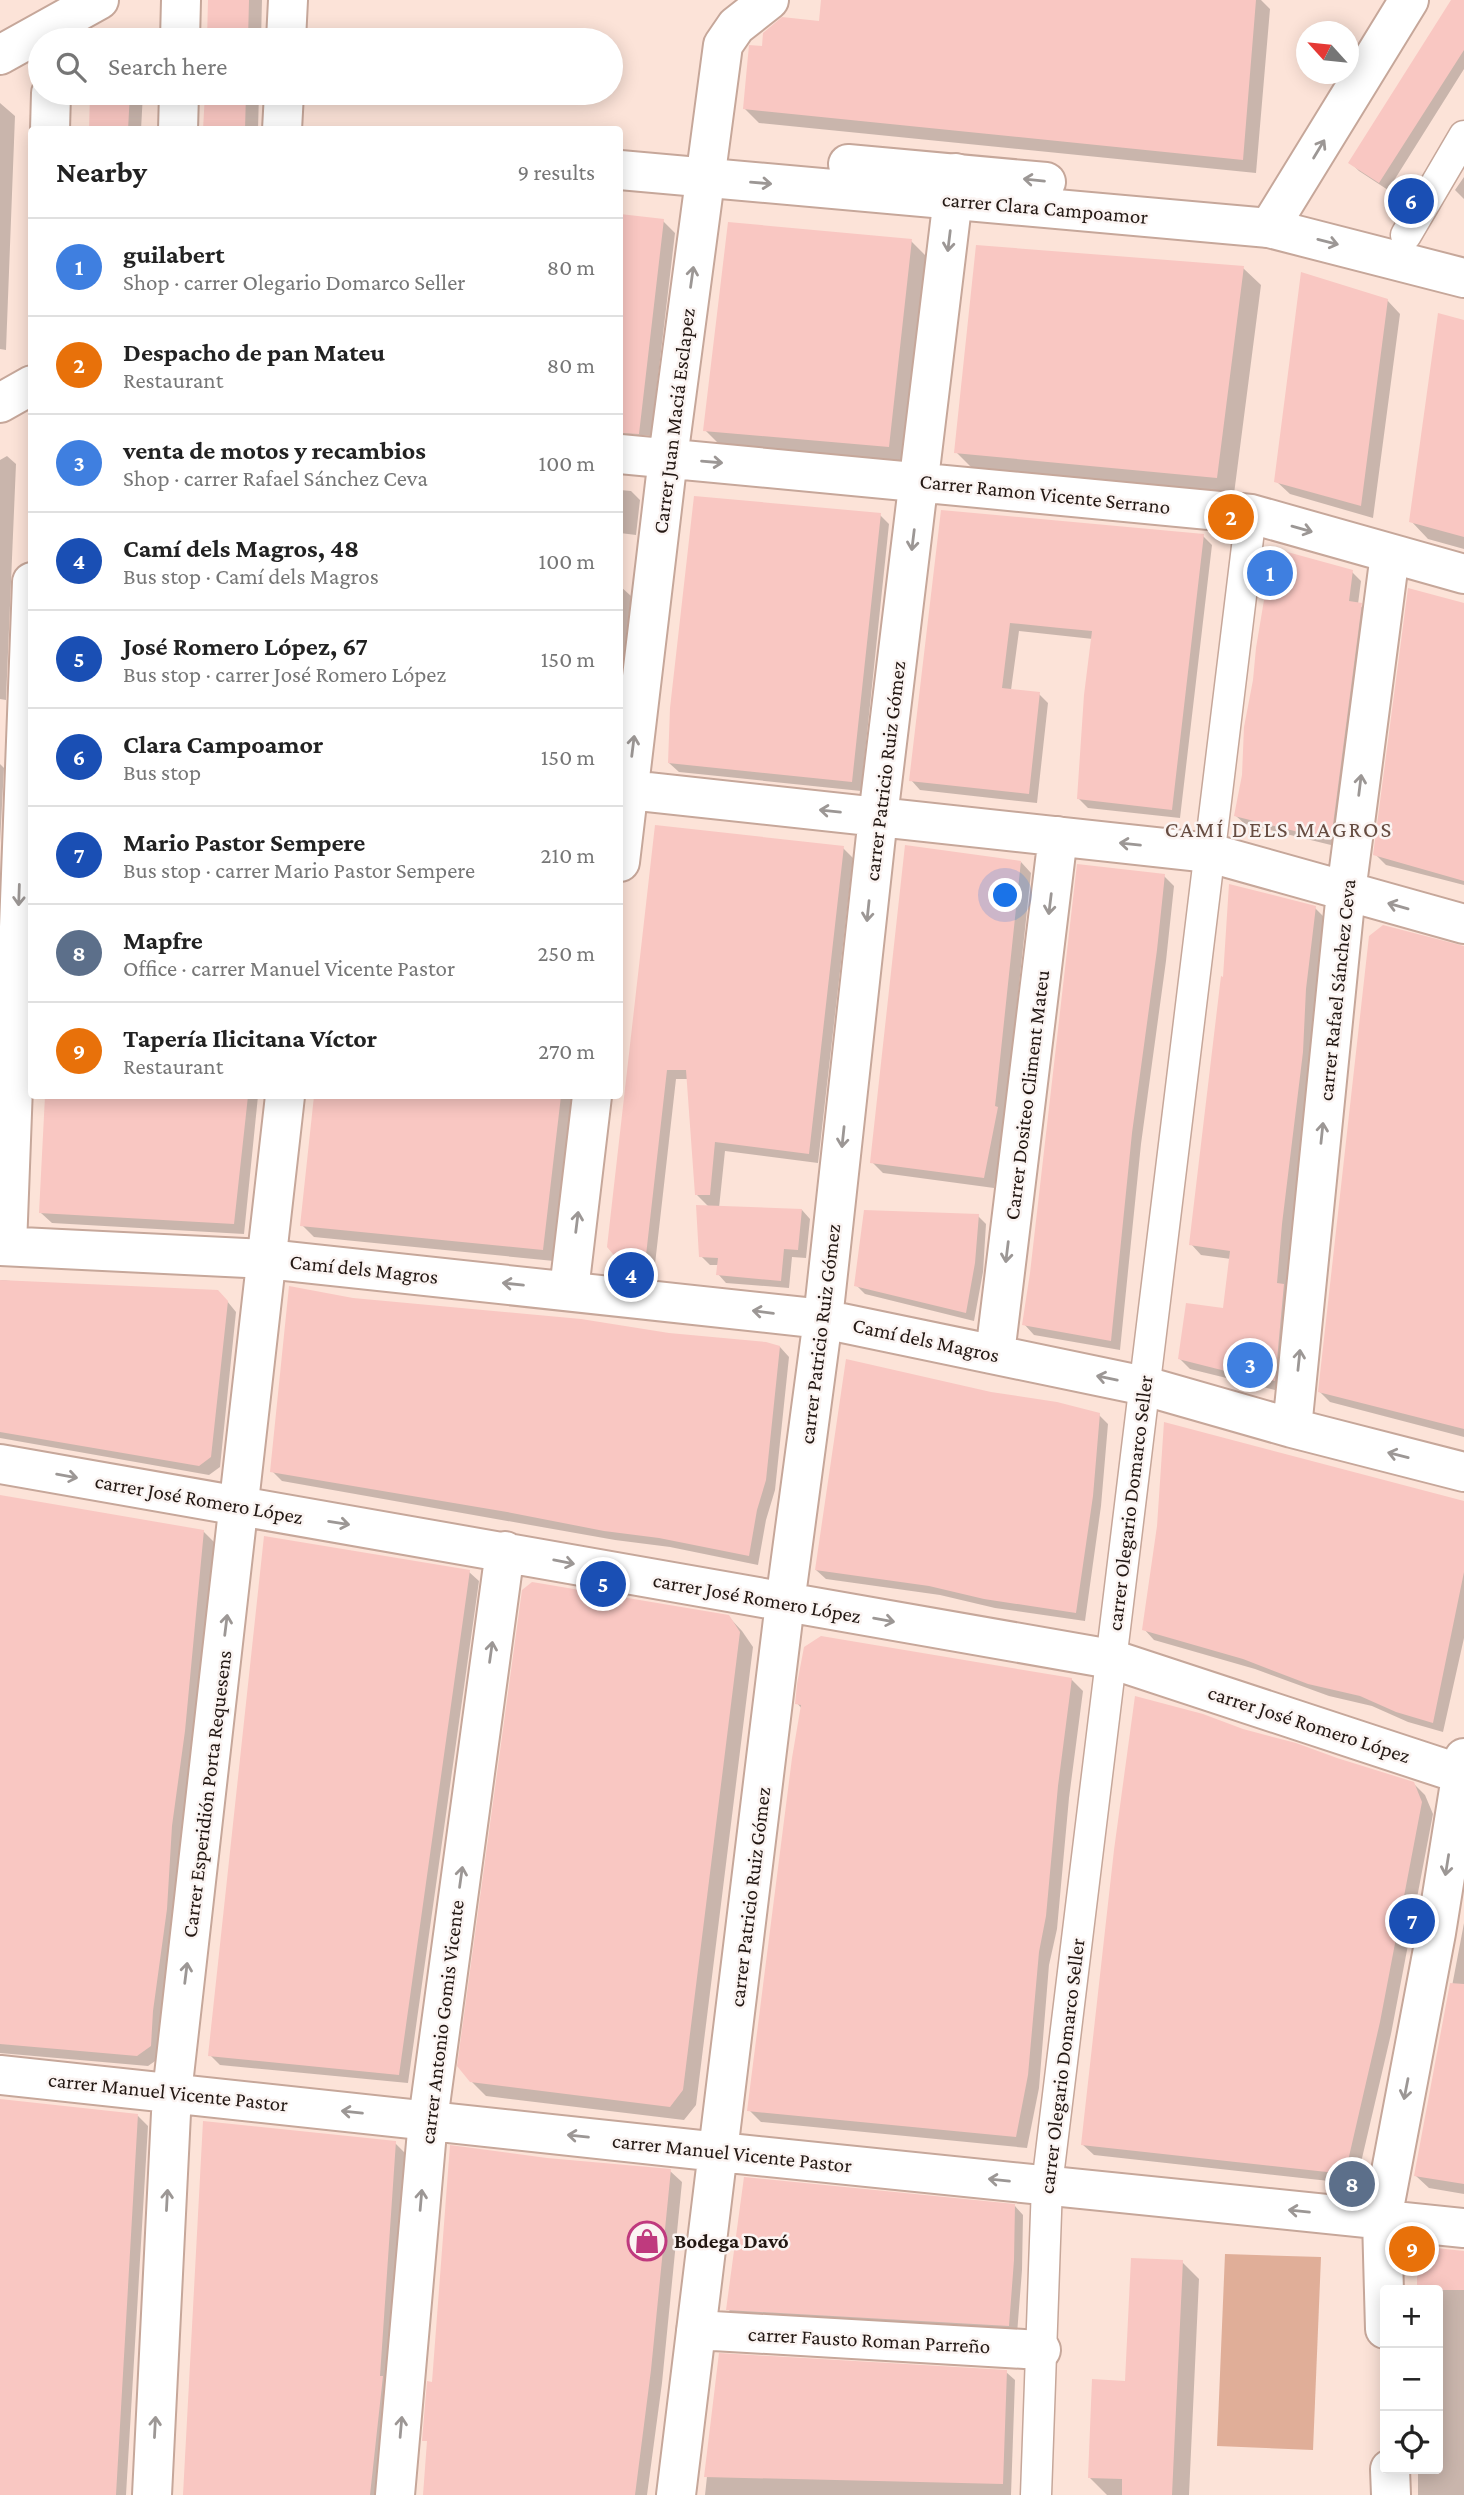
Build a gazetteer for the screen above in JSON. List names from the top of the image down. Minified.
{"streets":{"street":["carrer Clara Campoamor","Carrer Juan Maciá Esclapez","Carrer Ramon Vicente Serrano","carrer Patricio Ruiz Gómez","carrer Rafael Sánchez Ceva","Carrer Dositeo Climent Mateu","Camí dels Magros","carrer José Romero López","carrer Olegario Domarco Seller","Carrer Esperidión Porta Requesens","carrer Antonio Gomis Vicente","carrer Manuel Vicente Pastor","carrer Fausto Roman Parreño"]},"crossings":[["carrer Clara Campoamor","Carrer Juan Maciá Esclapez"],["carrer Clara Campoamor","carrer Patricio Ruiz Gómez"],["Carrer Juan Maciá Esclapez","Carrer Ramon Vicente Serrano"],["Carrer Ramon Vicente Serrano","carrer Patricio Ruiz Gómez"],["Carrer Ramon Vicente Serrano","carrer Rafael Sánchez Ceva"],["Carrer Ramon Vicente Serrano","carrer Olegario Domarco Seller"],["carrer Patricio Ruiz Gómez","Camí dels Magros"],["carrer Patricio Ruiz Gómez","carrer José Romero López"],["carrer Patricio Ruiz Gómez","carrer Manuel Vicente Pastor"],["carrer Patricio Ruiz Gómez","carrer Fausto Roman Parreño"],["carrer Rafael Sánchez Ceva","Camí dels Magros"],["Carrer Dositeo Climent Mateu","Camí dels Magros"],["Camí dels Magros","carrer Olegario Domarco Seller"],["Camí dels Magros","Carrer Esperidión Porta Requesens"],["carrer José Romero López","carrer Olegario Domarco Seller"],["carrer José Romero López","Carrer Esperidión Porta Requesens"],["carrer José Romero López","carrer Antonio Gomis Vicente"],["carrer Olegario Domarco Seller","carrer Manuel Vicente Pastor"],["carrer Olegario Domarco Seller","carrer Fausto Roman Parreño"],["Carrer Esperidión Porta Requesens","carrer Manuel Vicente Pastor"],["carrer Antonio Gomis Vicente","carrer Manuel Vicente Pastor"]],"one_way":["Carrer Juan Maciá Esclapez","carrer Patricio Ruiz Gómez","carrer Rafael Sánchez Ceva","Carrer Dositeo Climent Mateu","Camí dels Magros","carrer José Romero López","Carrer Esperidión Porta Requesens","carrer Antonio Gomis Vicente","carrer Manuel Vicente Pastor"],"districts":["CAMÍ DELS MAGROS"],"places":{"shop":["Bodega Davó"]},"north":"top left","page":{"search":"Search here","heading":["Nearby","9 results"],"pins":["6","2","1","4","3","5","7","8","9"],"list":[{"mark":"1","name":"guilabert","note":"Shop · carrer Olegario Domarco Seller","value":"80 m"},{"mark":"2","name":"Despacho de pan Mateu","note":"Restaurant","value":"80 m"},{"mark":"3","name":"venta de motos y recambios","note":"Shop · carrer Rafael Sánchez Ceva","value":"100 m"},{"mark":"4","name":"Camí dels Magros, 48","note":"Bus stop · Camí dels Magros","value":"100 m"},{"mark":"5","name":"José Romero López, 67","note":"Bus stop · carrer José Romero López","value":"150 m"},{"mark":"6","name":"Clara Campoamor","note":"Bus stop","value":"150 m"},{"mark":"7","name":"Mario Pastor Sempere","note":"Bus stop · carrer Mario Pastor Sempere","value":"210 m"},{"mark":"8","name":"Mapfre","note":"Office · carrer Manuel Vicente Pastor","value":"250 m"},{"mark":"9","name":"Tapería Ilicitana Víctor","note":"Restaurant","value":"270 m"}],"map_buttons":["+","−"]}}
